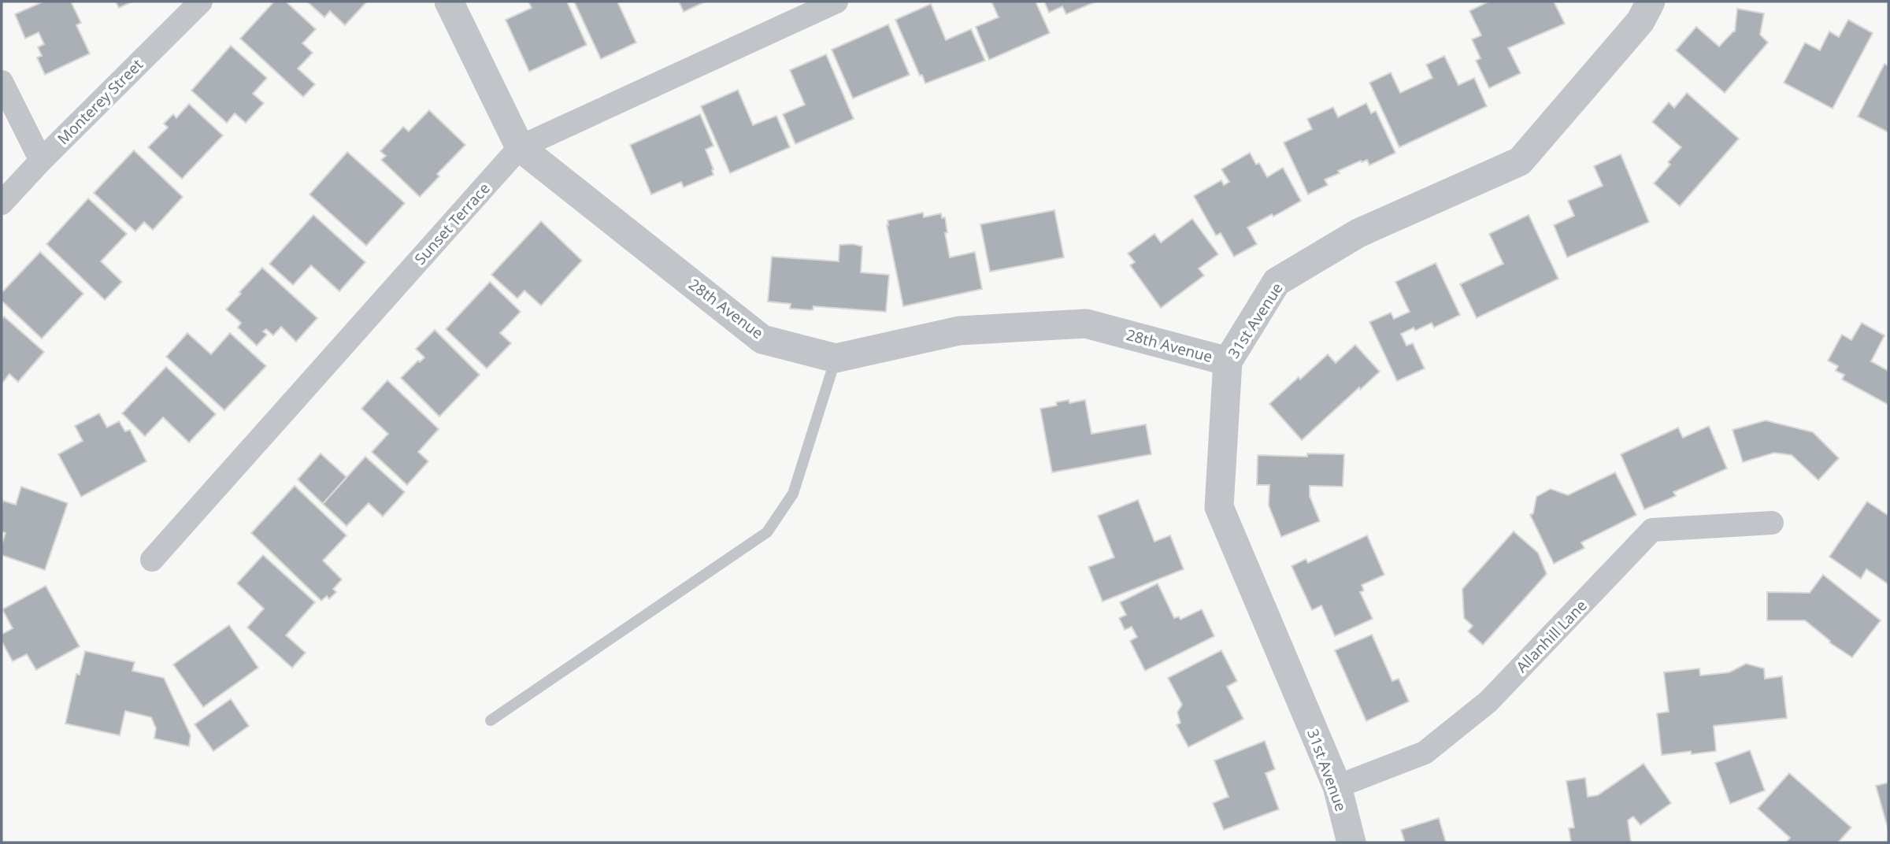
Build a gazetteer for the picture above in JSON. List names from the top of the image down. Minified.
{"streets":{"street":["Monterey Street","Sunset Terrace","28th Avenue","31st Avenue","Allanhill Lane"]},"crossings":[["Sunset Terrace","28th Avenue"],["28th Avenue","31st Avenue"],["31st Avenue","Allanhill Lane"]]}
